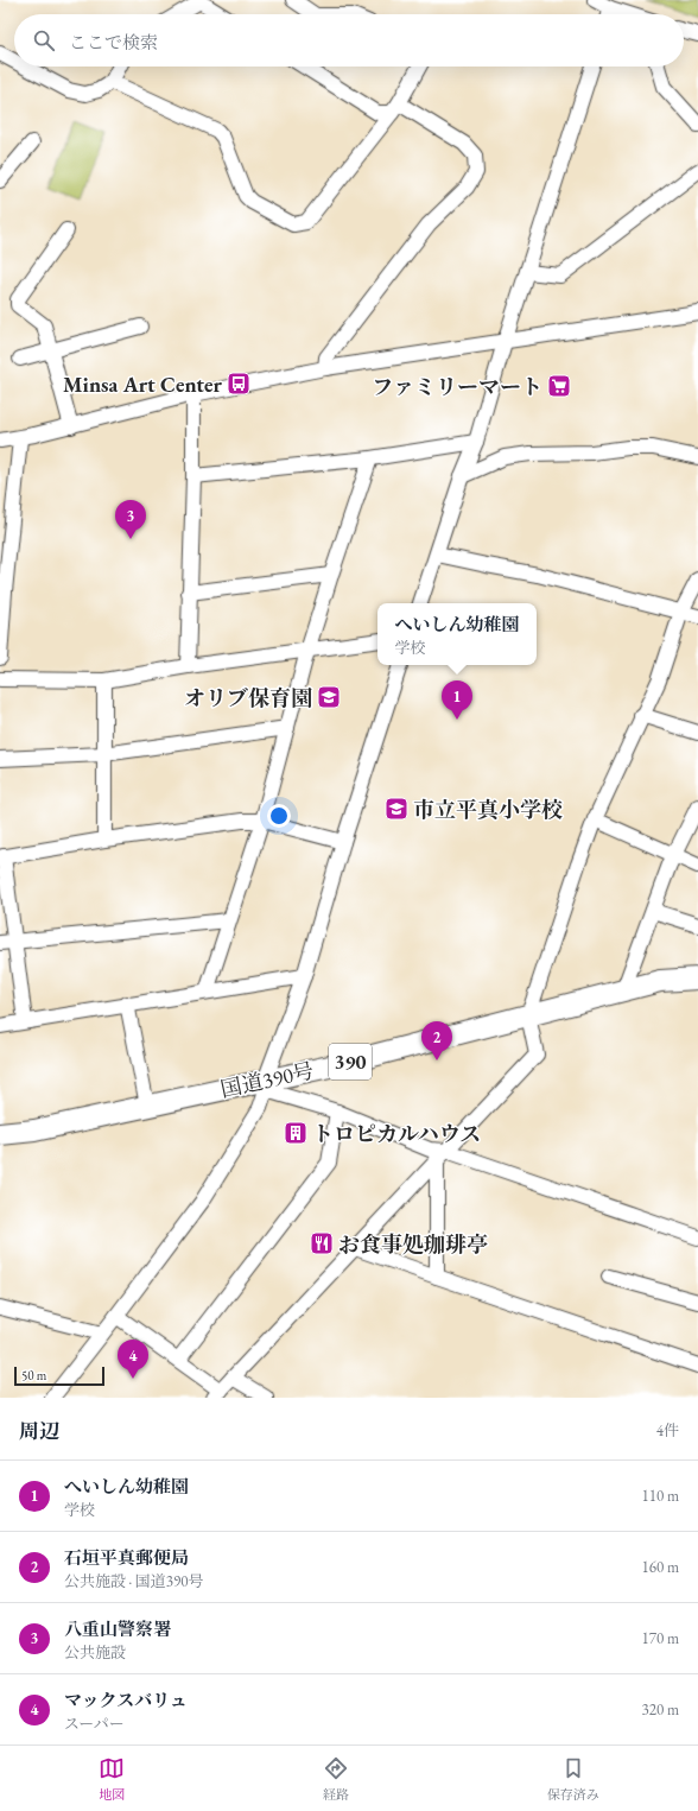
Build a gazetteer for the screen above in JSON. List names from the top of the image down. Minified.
{"streets":{"highway":["390","国道390号"]},"places":{"bus stop":["Minsa Art Center"],"supermarket":["ファミリーマート"],"school or university":["オリブ保育園","市立平真小学校"],"building":["トロピカルハウス"],"restaurant":["お食事処珈琲亭"]},"scale_bar":"50 m","page":{"search":"ここで検索","pins":["3","1","2","4"],"popup":["へいしん幼稚園","学校"],"scale":"50 m","heading":["周辺","4件"],"list":[{"mark":"1","name":"へいしん幼稚園","note":"学校","value":"110 m"},{"mark":"2","name":"石垣平真郵便局","note":"公共施設 · 国道390号","value":"160 m"},{"mark":"3","name":"八重山警察署","note":"公共施設","value":"170 m"},{"mark":"4","name":"マックスバリュ","note":"スーパー","value":"320 m"}],"nav":["地図","経路","保存済み"]}}
